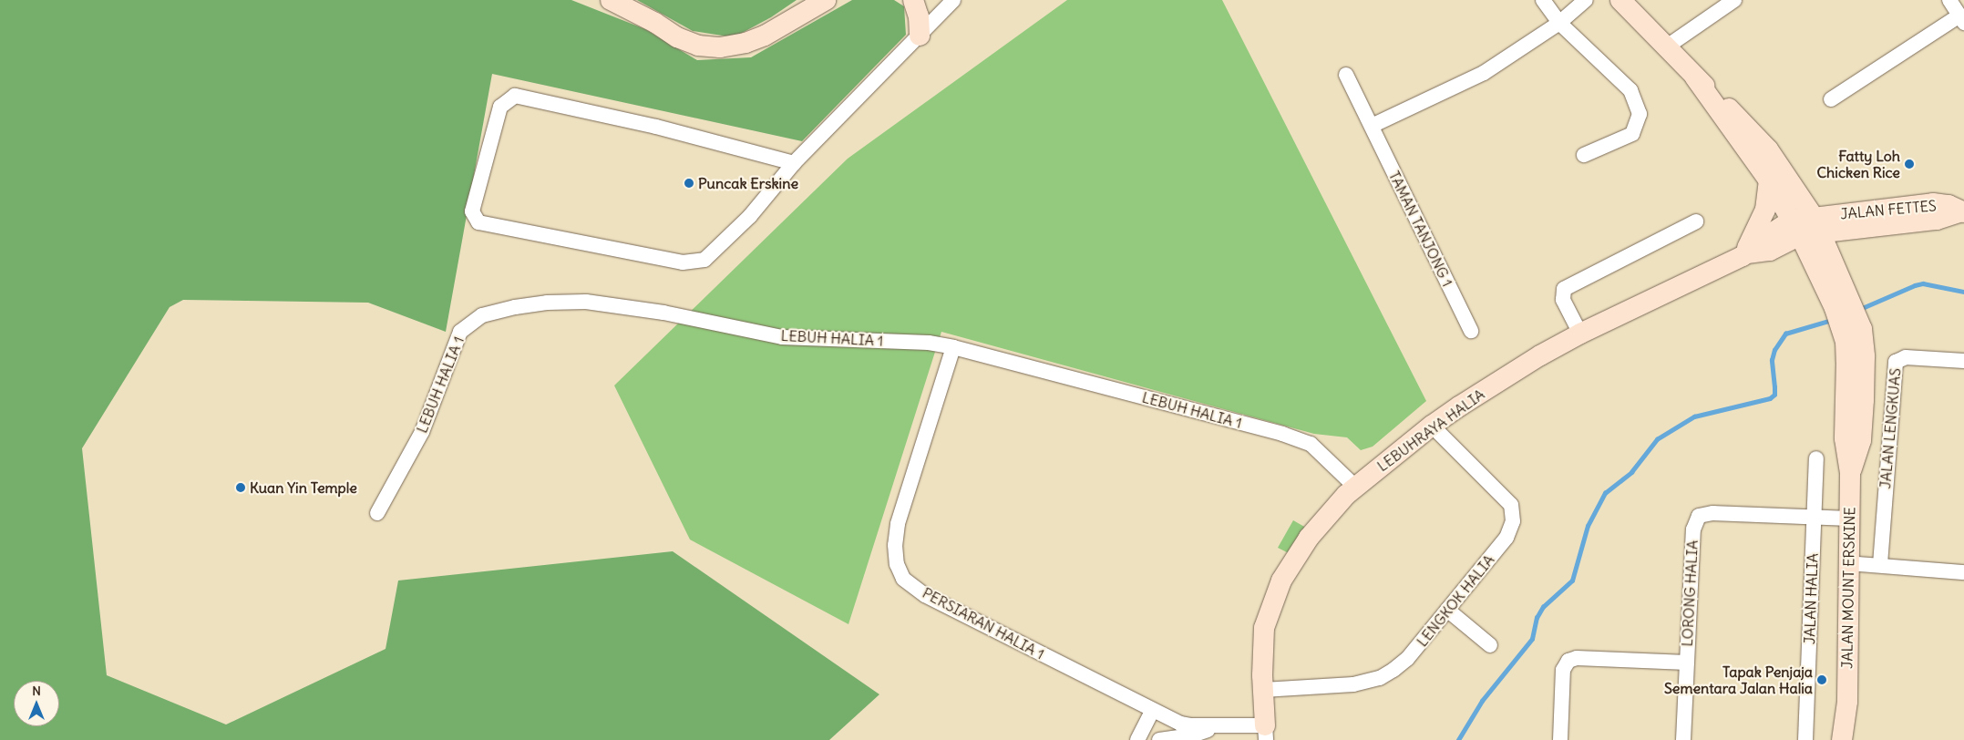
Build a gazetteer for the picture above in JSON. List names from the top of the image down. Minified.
{"streets":{"main road":["JALAN FETTES","LEBUHRAYA HALIA","JALAN MOUNT ERSKINE"],"street":["TAMAN TANJONG 1","LEBUH HALIA 1","JALAN LENGKUAS","LORONG HALIA","JALAN HALIA","LENGKOK HALIA","PERSIARAN HALIA 1"]},"crossings":[["JALAN FETTES","LEBUHRAYA HALIA"],["JALAN FETTES","JALAN MOUNT ERSKINE"],["LEBUH HALIA 1","LEBUHRAYA HALIA"],["LEBUH HALIA 1","PERSIARAN HALIA 1"],["LEBUHRAYA HALIA","JALAN MOUNT ERSKINE"],["LEBUHRAYA HALIA","LENGKOK HALIA"],["LEBUHRAYA HALIA","PERSIARAN HALIA 1"],["JALAN MOUNT ERSKINE","LORONG HALIA"],["LORONG HALIA","JALAN HALIA"]],"places":["Fatty Loh Chicken Rice","Puncak Erskine","Kuan Yin Temple","Tapak Penjaja Sementara Jalan Halia"],"north":"top"}
